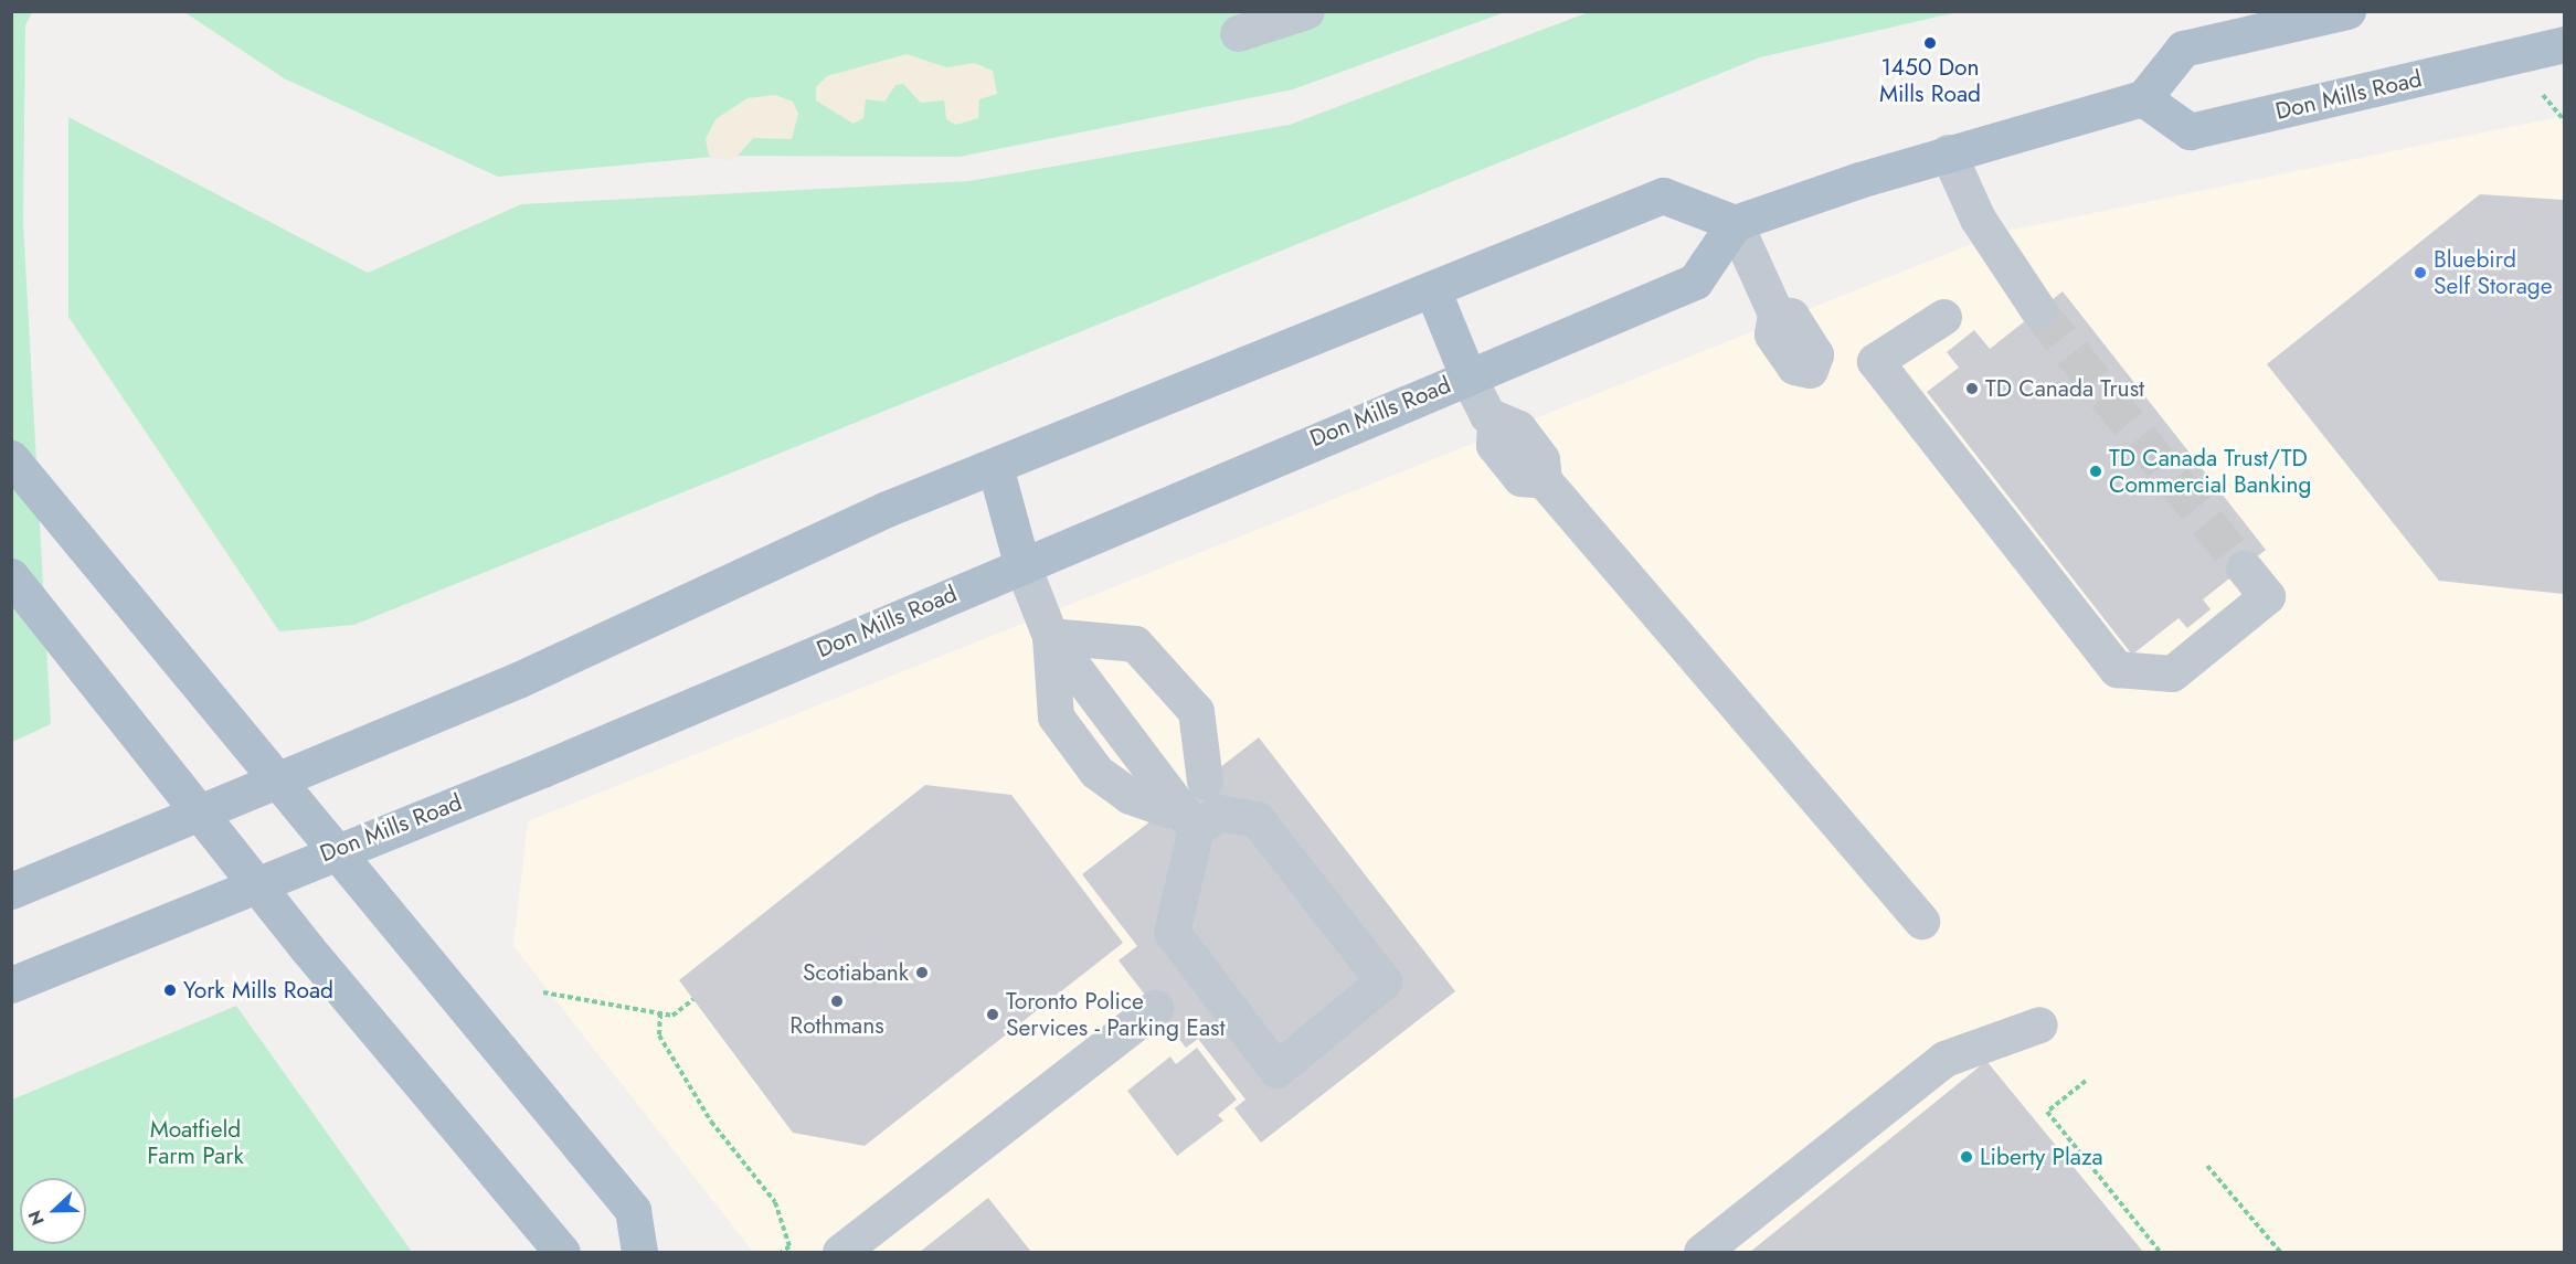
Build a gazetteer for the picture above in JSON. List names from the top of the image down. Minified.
{"streets":{"main road":["Don Mills Road"]},"parks":["Moatfield Farm Park"],"places":["1450 Don Mills Road","Bluebird Self Storage","TD Canada Trust","TD Canada Trust/TD Commercial Banking","Scotiabank","York Mills Road","Rothmans","Toronto Police Services - Parking East","Liberty Plaza"],"north":"left"}
